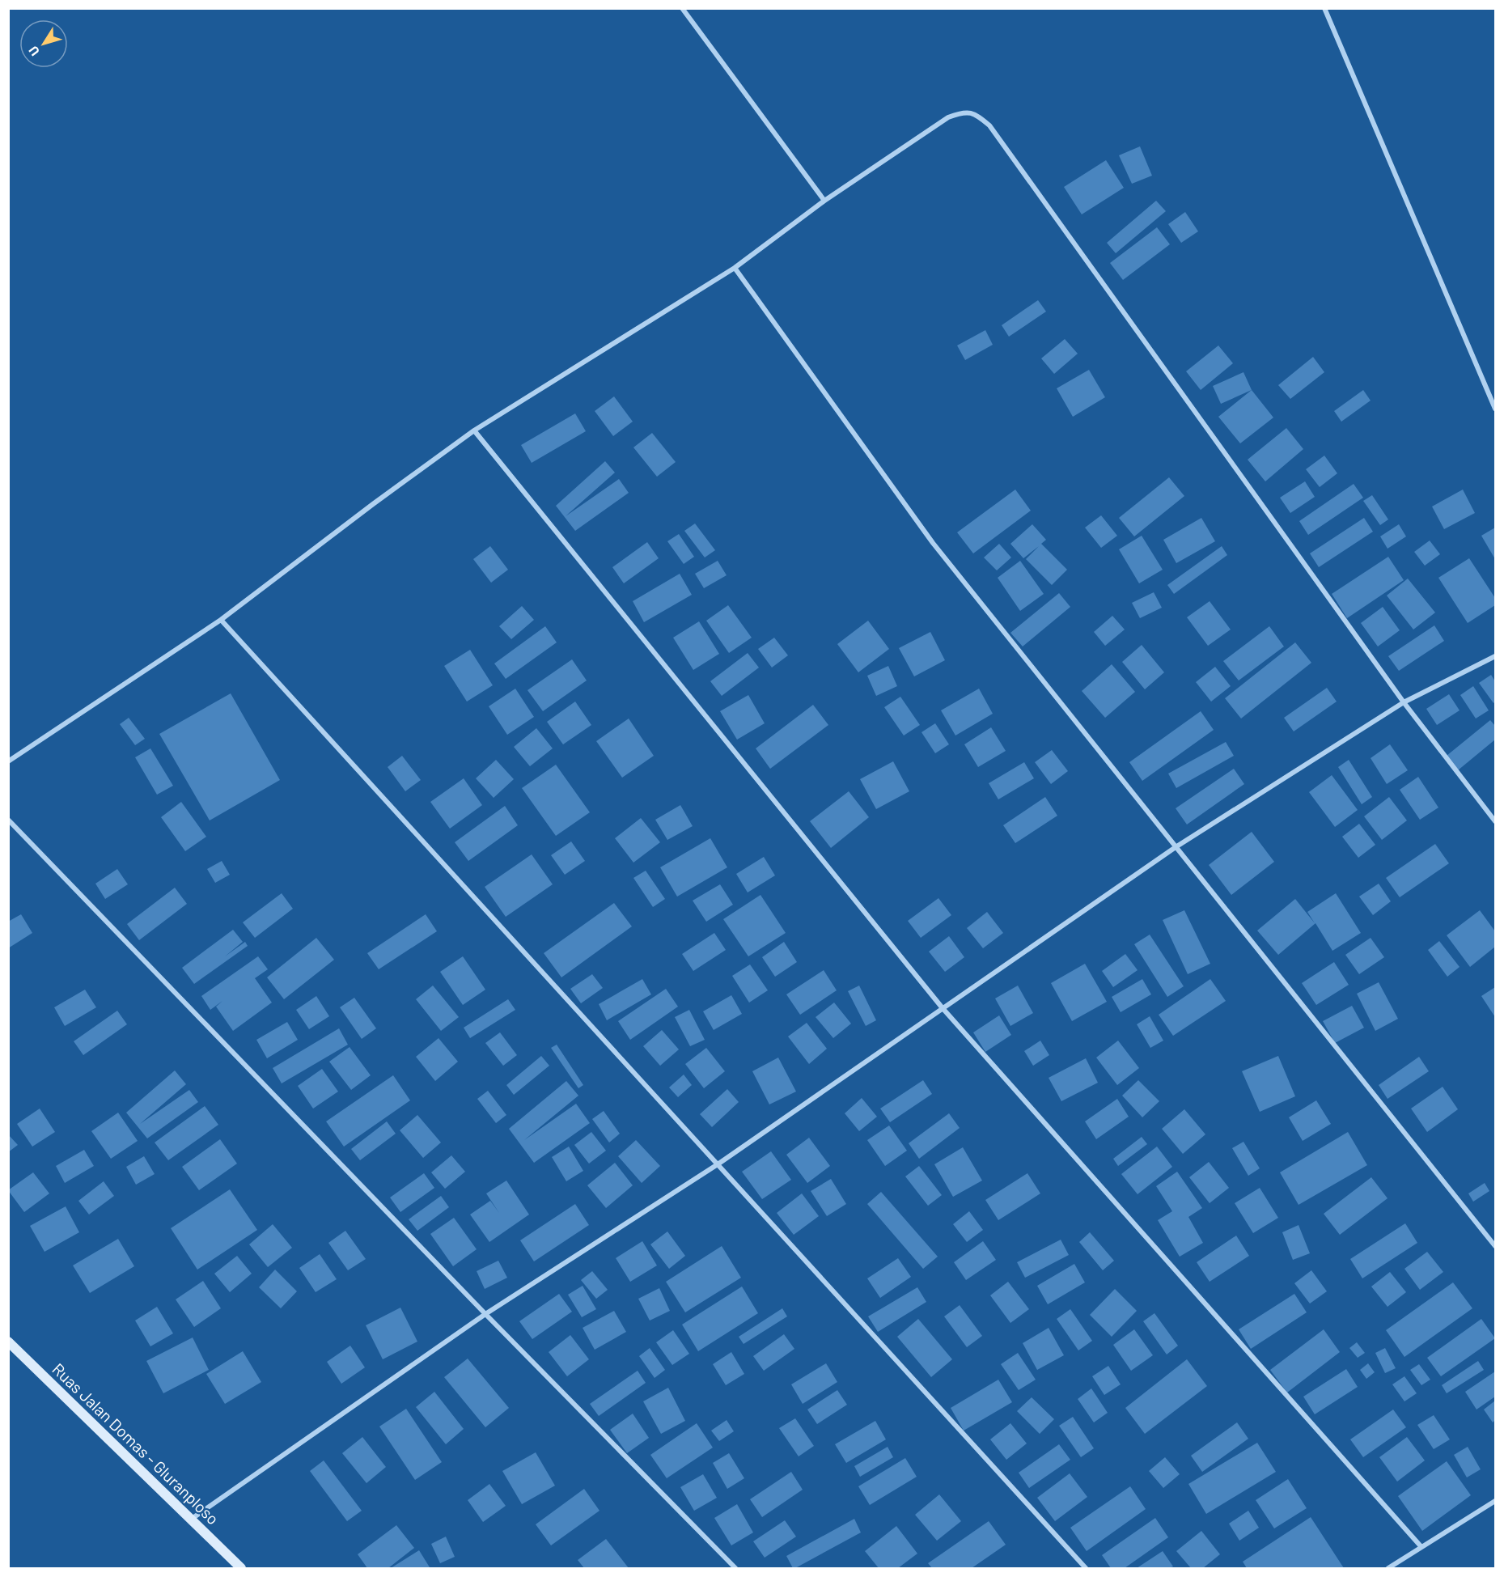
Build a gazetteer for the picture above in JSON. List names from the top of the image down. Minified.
{"streets":{"main road":["Ruas Jalan Domas - Gluranploso"]},"north":"bottom left"}
